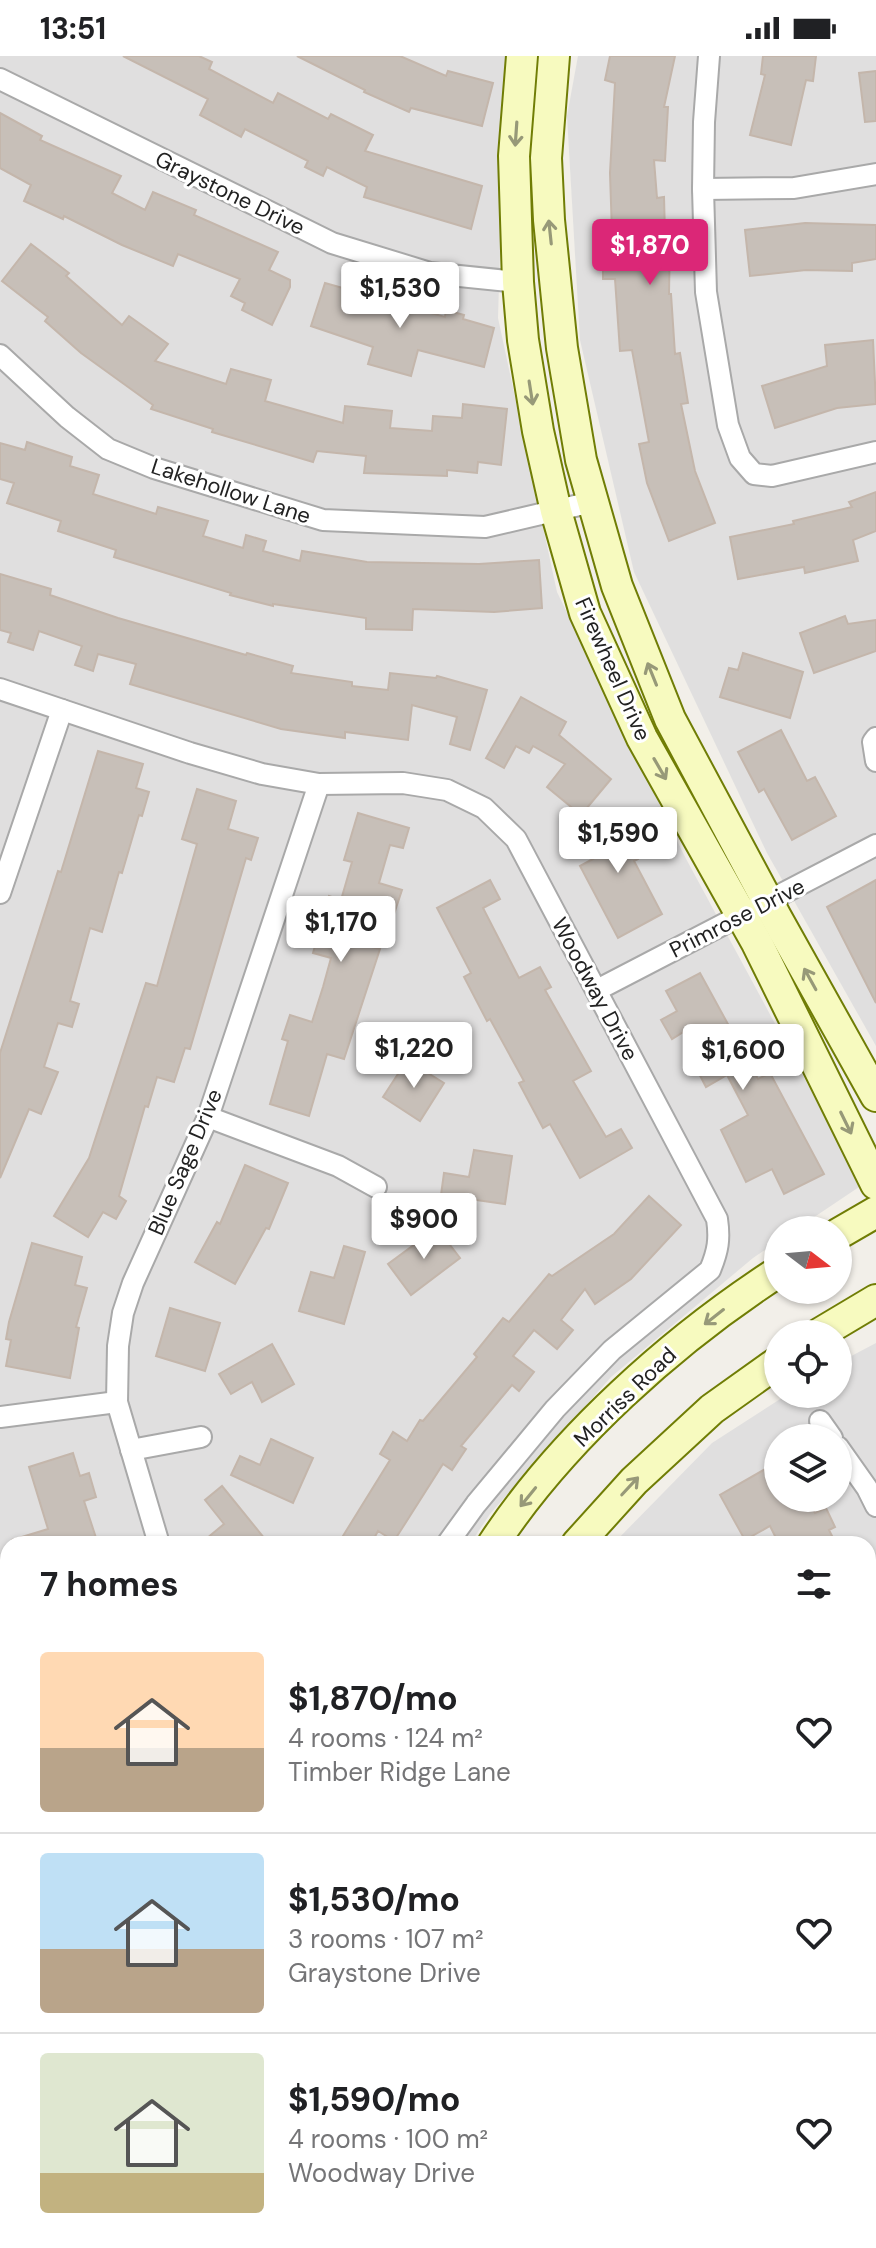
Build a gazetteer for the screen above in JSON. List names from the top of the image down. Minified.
{"streets":{"street":["Graystone Drive","Lakehollow Lane","Firewheel Drive","Primrose Drive","Woodway Drive","Blue Sage Drive","Morriss Road"]},"crossings":[["Graystone Drive","Firewheel Drive"],["Lakehollow Lane","Firewheel Drive"],["Firewheel Drive","Primrose Drive"],["Primrose Drive","Woodway Drive"],["Woodway Drive","Blue Sage Drive"]],"north":"right","page":{"status":"13:51","price":["$1,870","$1,530","$1,590","$1,170","$1,220","$1,600","$900"],"heading":"7 homes","list":[{"name":"$1,870/mo","note":"4 rooms · 124 m² · Timber Ridge Lane"},{"name":"$1,530/mo","note":"3 rooms · 107 m² · Graystone Drive"},{"name":"$1,590/mo","note":"4 rooms · 100 m² · Woodway Drive"}]}}
